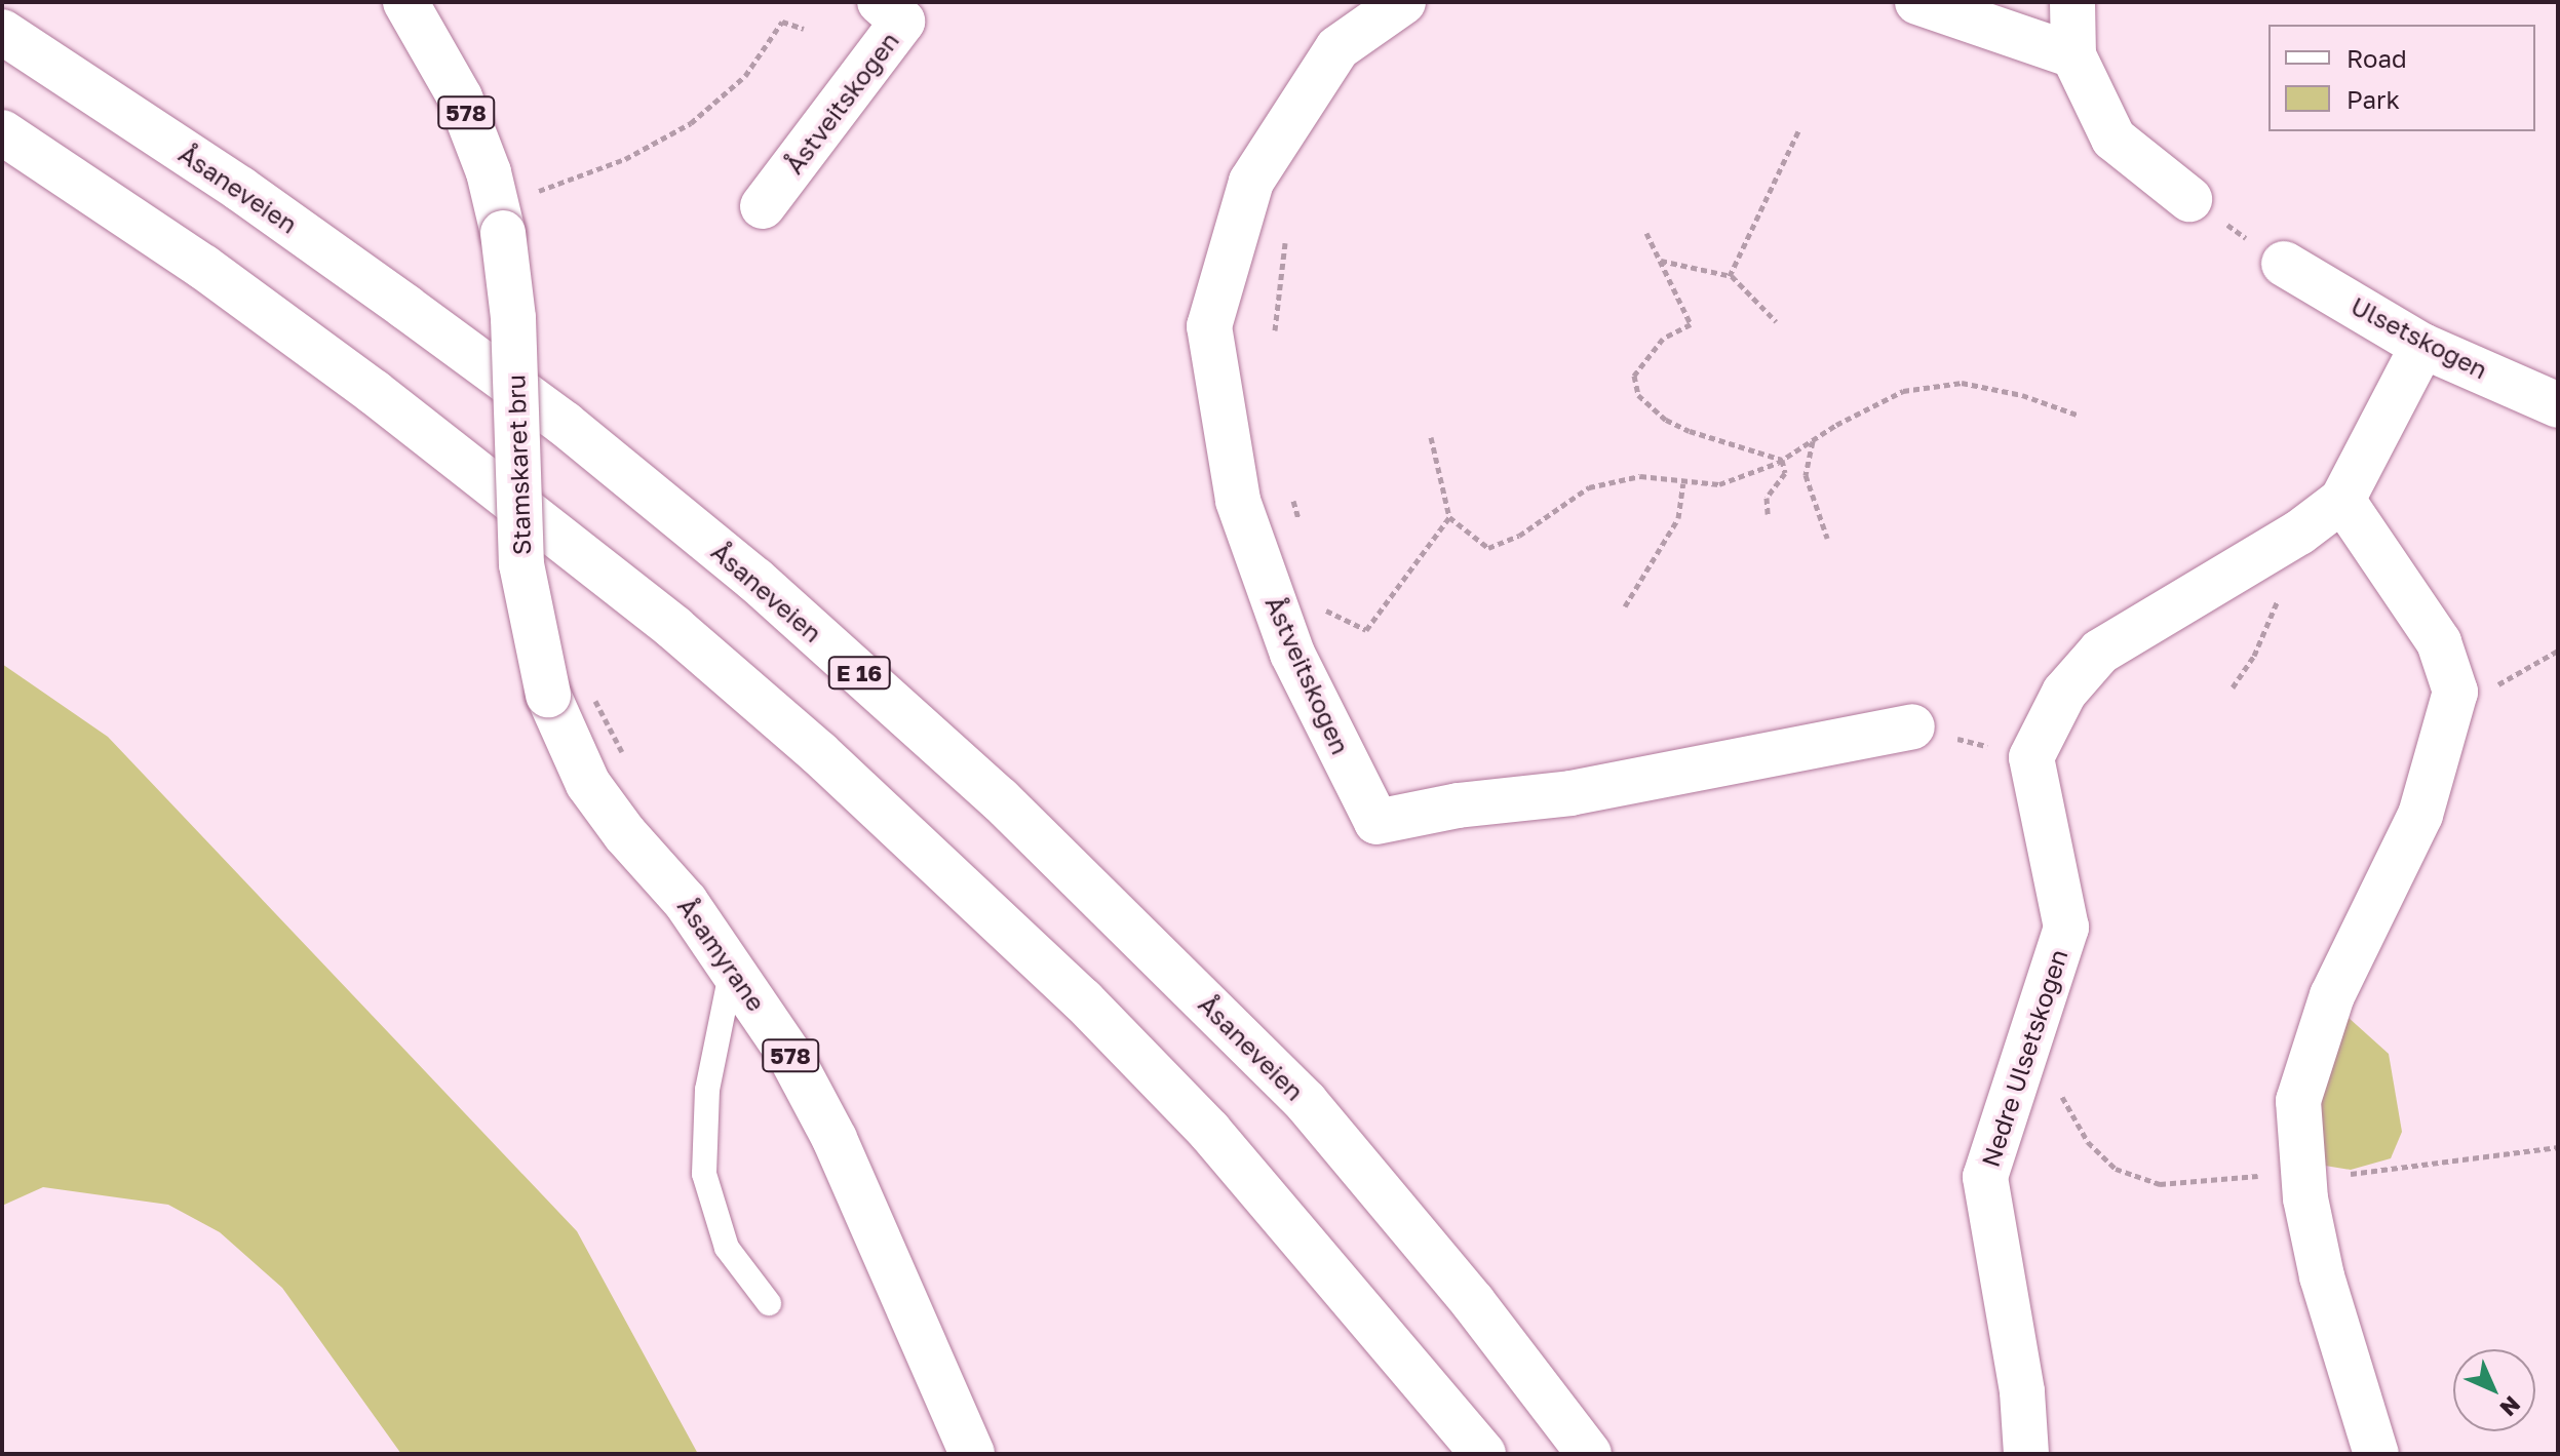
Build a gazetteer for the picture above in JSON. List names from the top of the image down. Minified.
{"streets":{"main road":["Åstveitskogen","578","Åsaneveien","Ulsetskogen","Stamskaret bru","E 16","Åsamyrane","Nedre Ulsetskogen"]},"crossings":[["Stamskaret bru","Åsamyrane"]],"legend":["Road","Park"],"north":"bottom right"}
